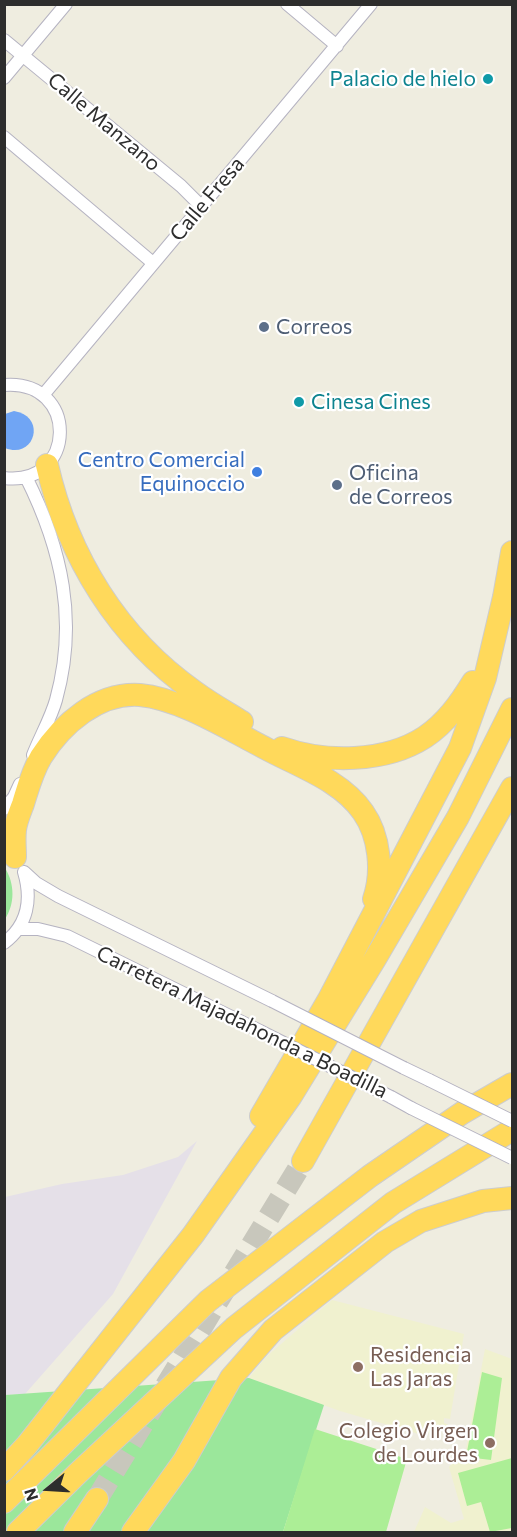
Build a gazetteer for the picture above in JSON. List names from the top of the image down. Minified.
{"streets":{"street":["Calle Manzano","Calle Fresa","Carretera Majadahonda a Boadilla"]},"crossings":[["Calle Manzano","Calle Fresa"]],"places":["Palacio de hielo","Correos","Cinesa Cines","Centro Comercial Equinoccio","Oficina de Correos","Residencia Las Jaras","Colegio Virgen de Lourdes"],"north":"left"}
